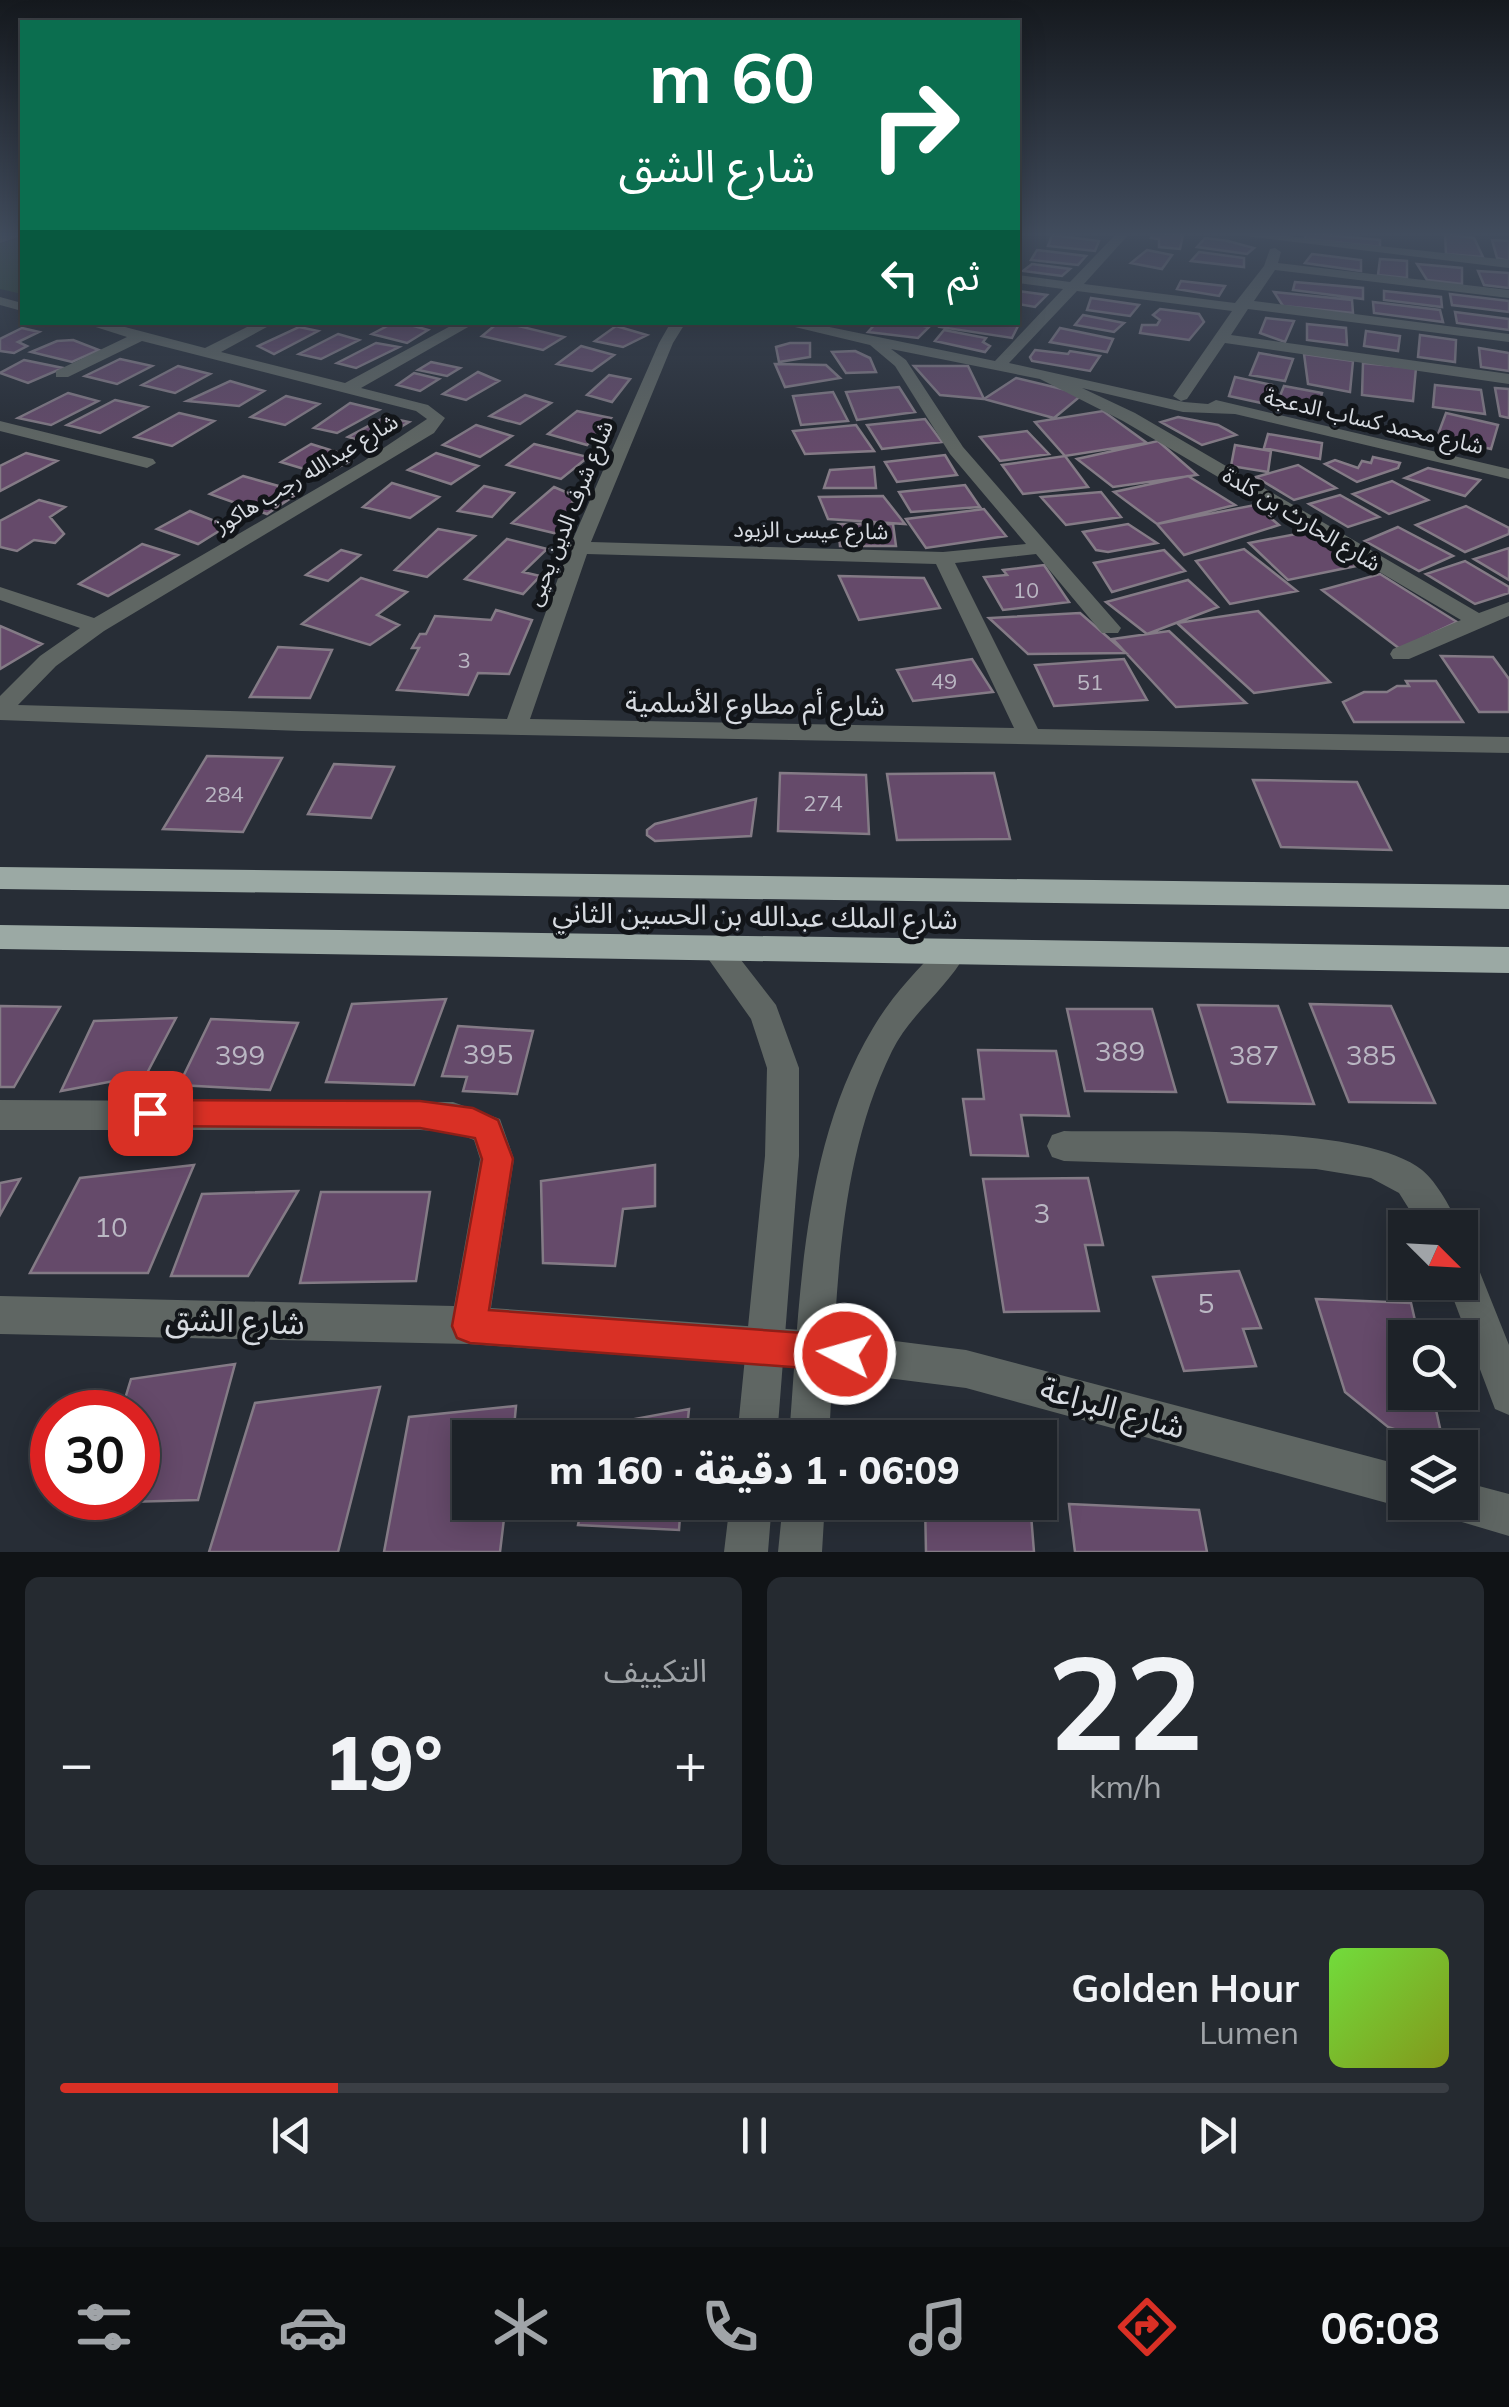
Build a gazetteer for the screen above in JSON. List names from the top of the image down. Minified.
{"streets":{"highway":["شارع الملك عبدالله بن الحسين الثاني"],"street":["شارع محمد كساب الدعجة","شارع عبدالله رجب هاكوز","شارع شرف الدين يحيى","شارع الحارث بن كلدة","شارع عيسى الزيود","شارع أم مطاوع الأسلمية","شارع الشق","شارع البراعة"]},"crossings":[["شارع محمد كساب الدعجة","شارع الحارث بن كلدة"],["شارع عبدالله رجب هاكوز","شارع أم مطاوع الأسلمية"],["شارع شرف الدين يحيى","شارع عيسى الزيود"],["شارع شرف الدين يحيى","شارع أم مطاوع الأسلمية"],["شارع الشق","شارع البراعة"]],"house_numbers":["10","3","49","51","284","274","389","395","399","387","385","3","10","5"],"north":"bottom right","page":{"turn":["60 m","شارع الشق"],"then":"ثم","limit":"30","trip":"06:09 · 1 دقيقة · 160 m","tile":[["22","km/h"],"التكييف"],"heat":["−","19°","+"],"song":["Golden Hour","Lumen"],"tabs":"06:08"}}
